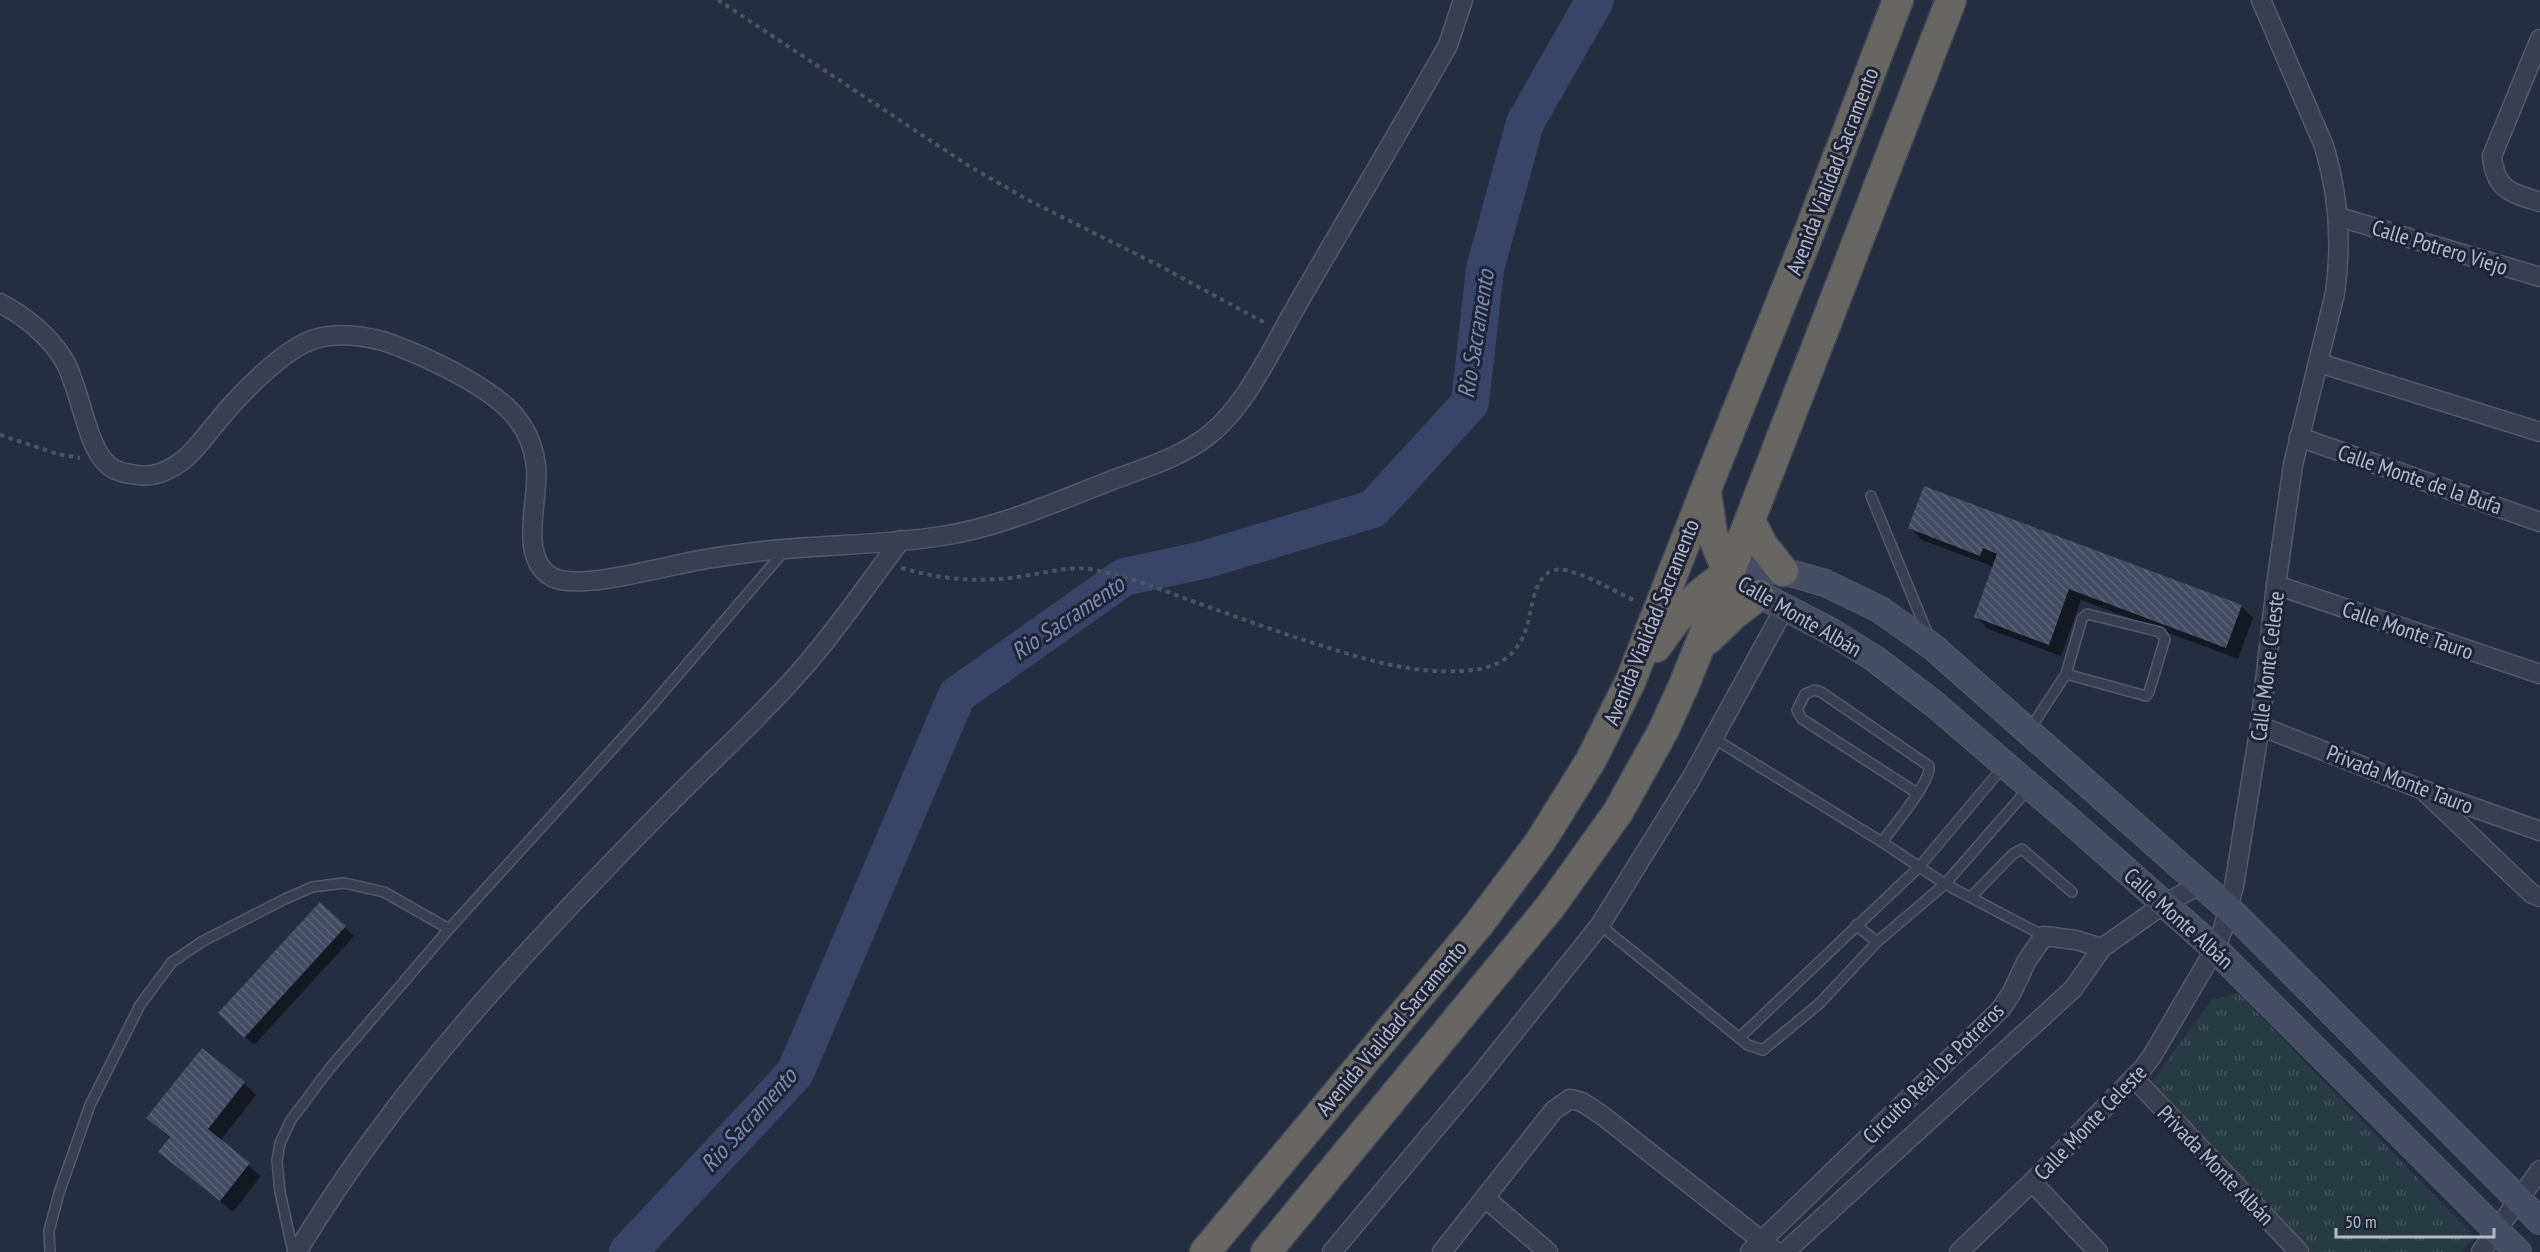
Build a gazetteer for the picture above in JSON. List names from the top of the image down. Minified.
{"streets":{"highway":["Avenida Vialidad Sacramento"],"main road":["Calle Monte Albán"],"street":["Calle Potrero Viejo","Calle Monte de la Bufa","Calle Monte Tauro","Calle Monte Celeste","Privada Monte Tauro","Circuito Real De Potreros","Privada Monte Albán"]},"crossings":[["Avenida Vialidad Sacramento","Calle Monte Albán"],["Calle Potrero Viejo","Calle Monte Celeste"],["Calle Monte de la Bufa","Calle Monte Celeste"],["Calle Monte Albán","Calle Monte Celeste"],["Calle Monte Albán","Circuito Real De Potreros"],["Calle Monte Tauro","Calle Monte Celeste"],["Calle Monte Celeste","Privada Monte Tauro"],["Calle Monte Celeste","Privada Monte Albán"]],"water":["Rio Sacramento"],"scale_bar":"50 m"}
